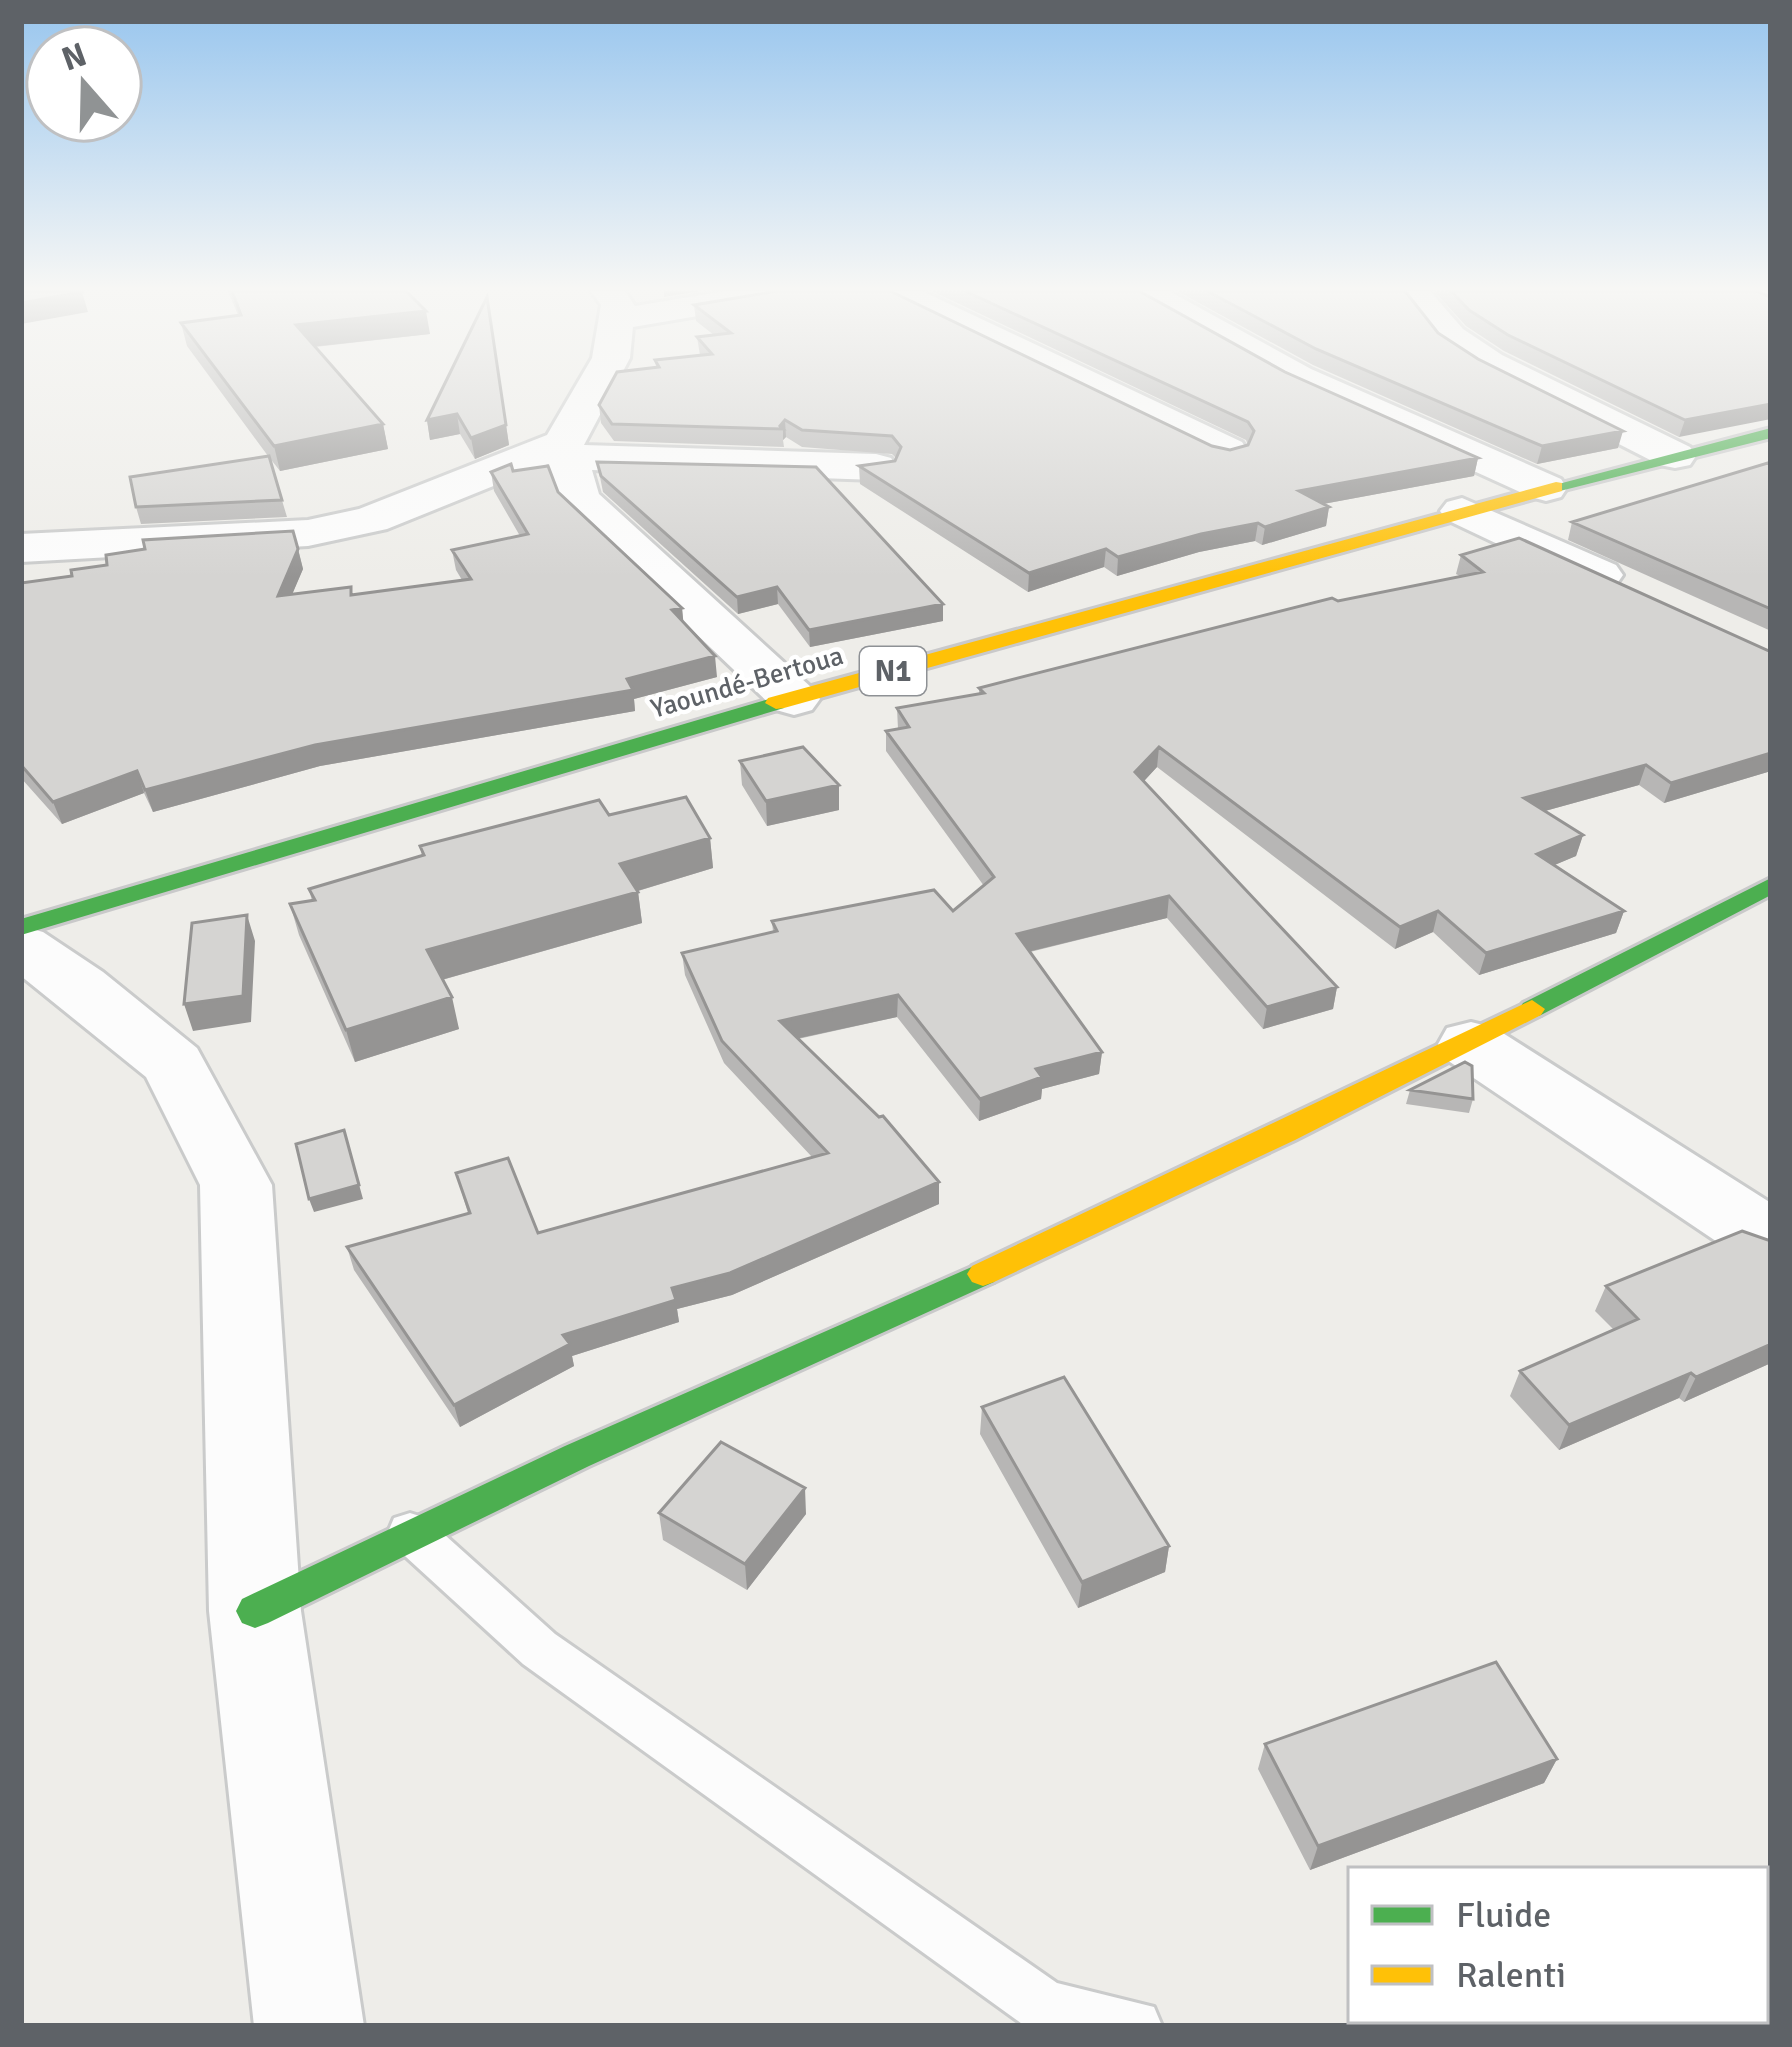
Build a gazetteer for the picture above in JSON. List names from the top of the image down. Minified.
{"streets":{"main road":["N1","Yaoundé-Bertoua"]},"legend":["Fluide","Ralenti"],"north":"top"}
